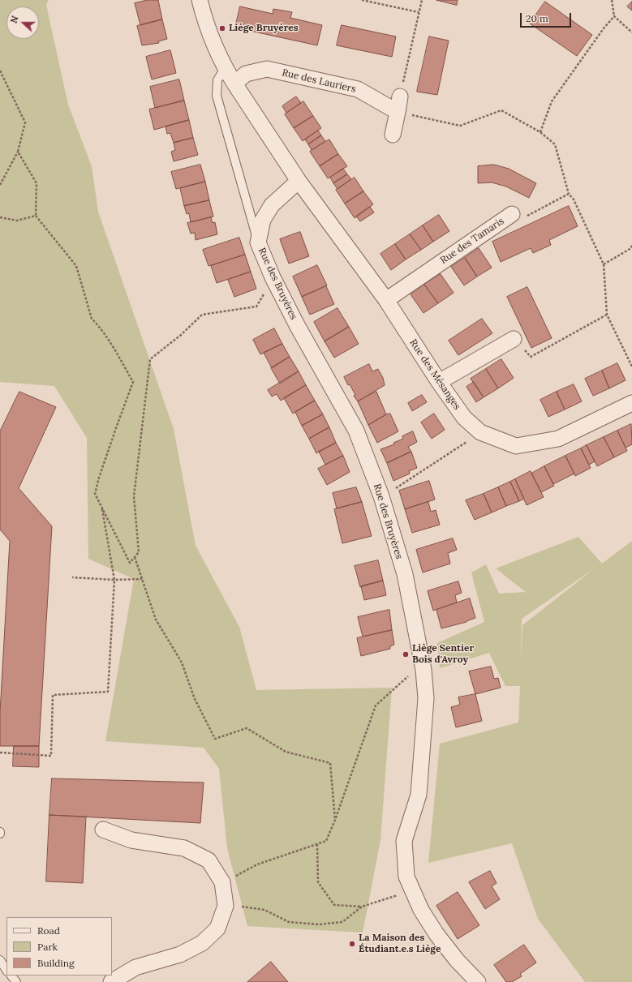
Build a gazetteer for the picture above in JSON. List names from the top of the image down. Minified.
{"streets":{"street":["Rue des Lauriers","Rue des Tamaris","Rue des Bruyères","Rue des Mésanges"]},"crossings":[["Rue des Tamaris","Rue des Mésanges"]],"places":["Liège Bruyères","Liège Sentier Bois d'Avroy","La Maison des Étudiant.e.s Liège"],"legend":["Road","Park","Building"],"scale_bar":"20 m","north":"left"}
